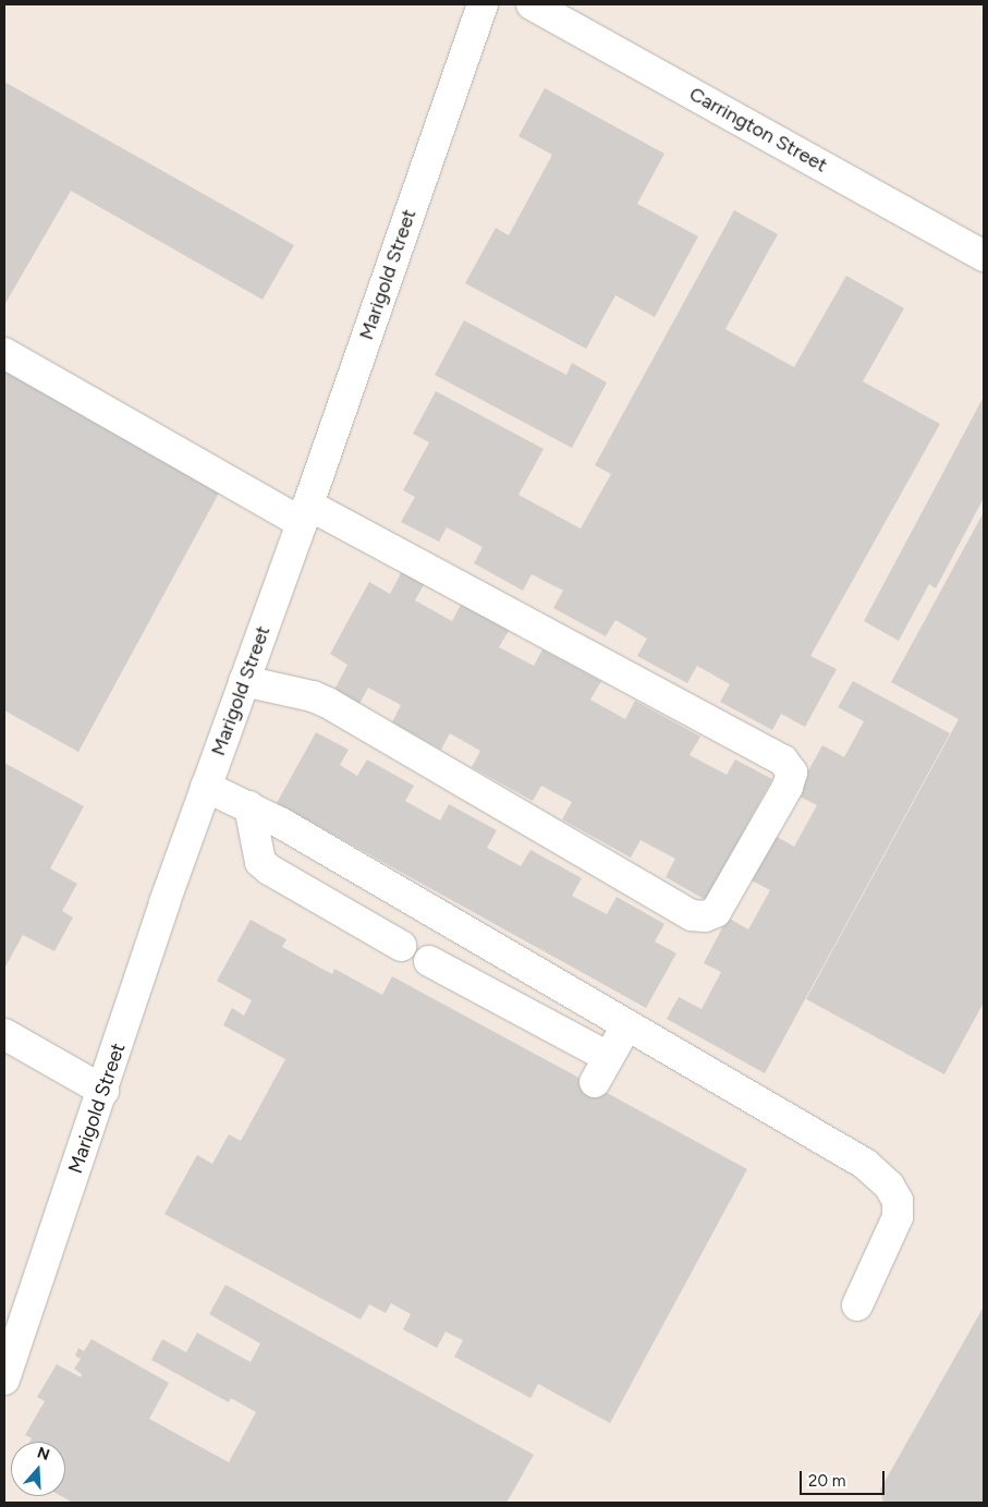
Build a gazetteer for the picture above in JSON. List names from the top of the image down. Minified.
{"streets":{"street":["Carrington Street","Marigold Street"]},"scale_bar":"20 m","north":"top"}
